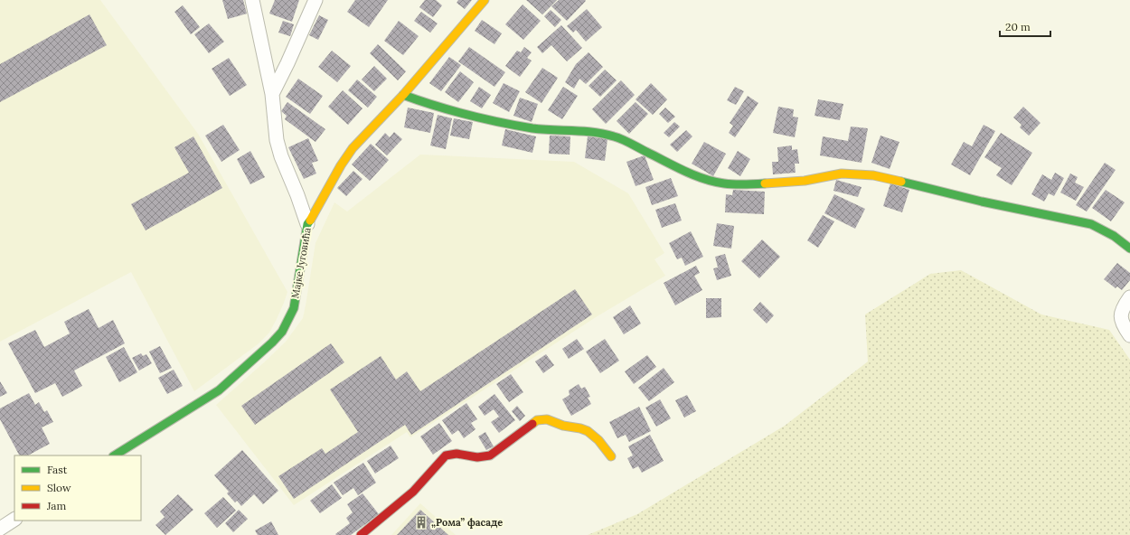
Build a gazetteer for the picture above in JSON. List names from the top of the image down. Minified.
{"streets":{"street":["Мајке Југовића"]},"places":{"building":["„Рома” фасаде"]},"legend":["Fast","Slow","Jam"],"scale_bar":"20 m"}
